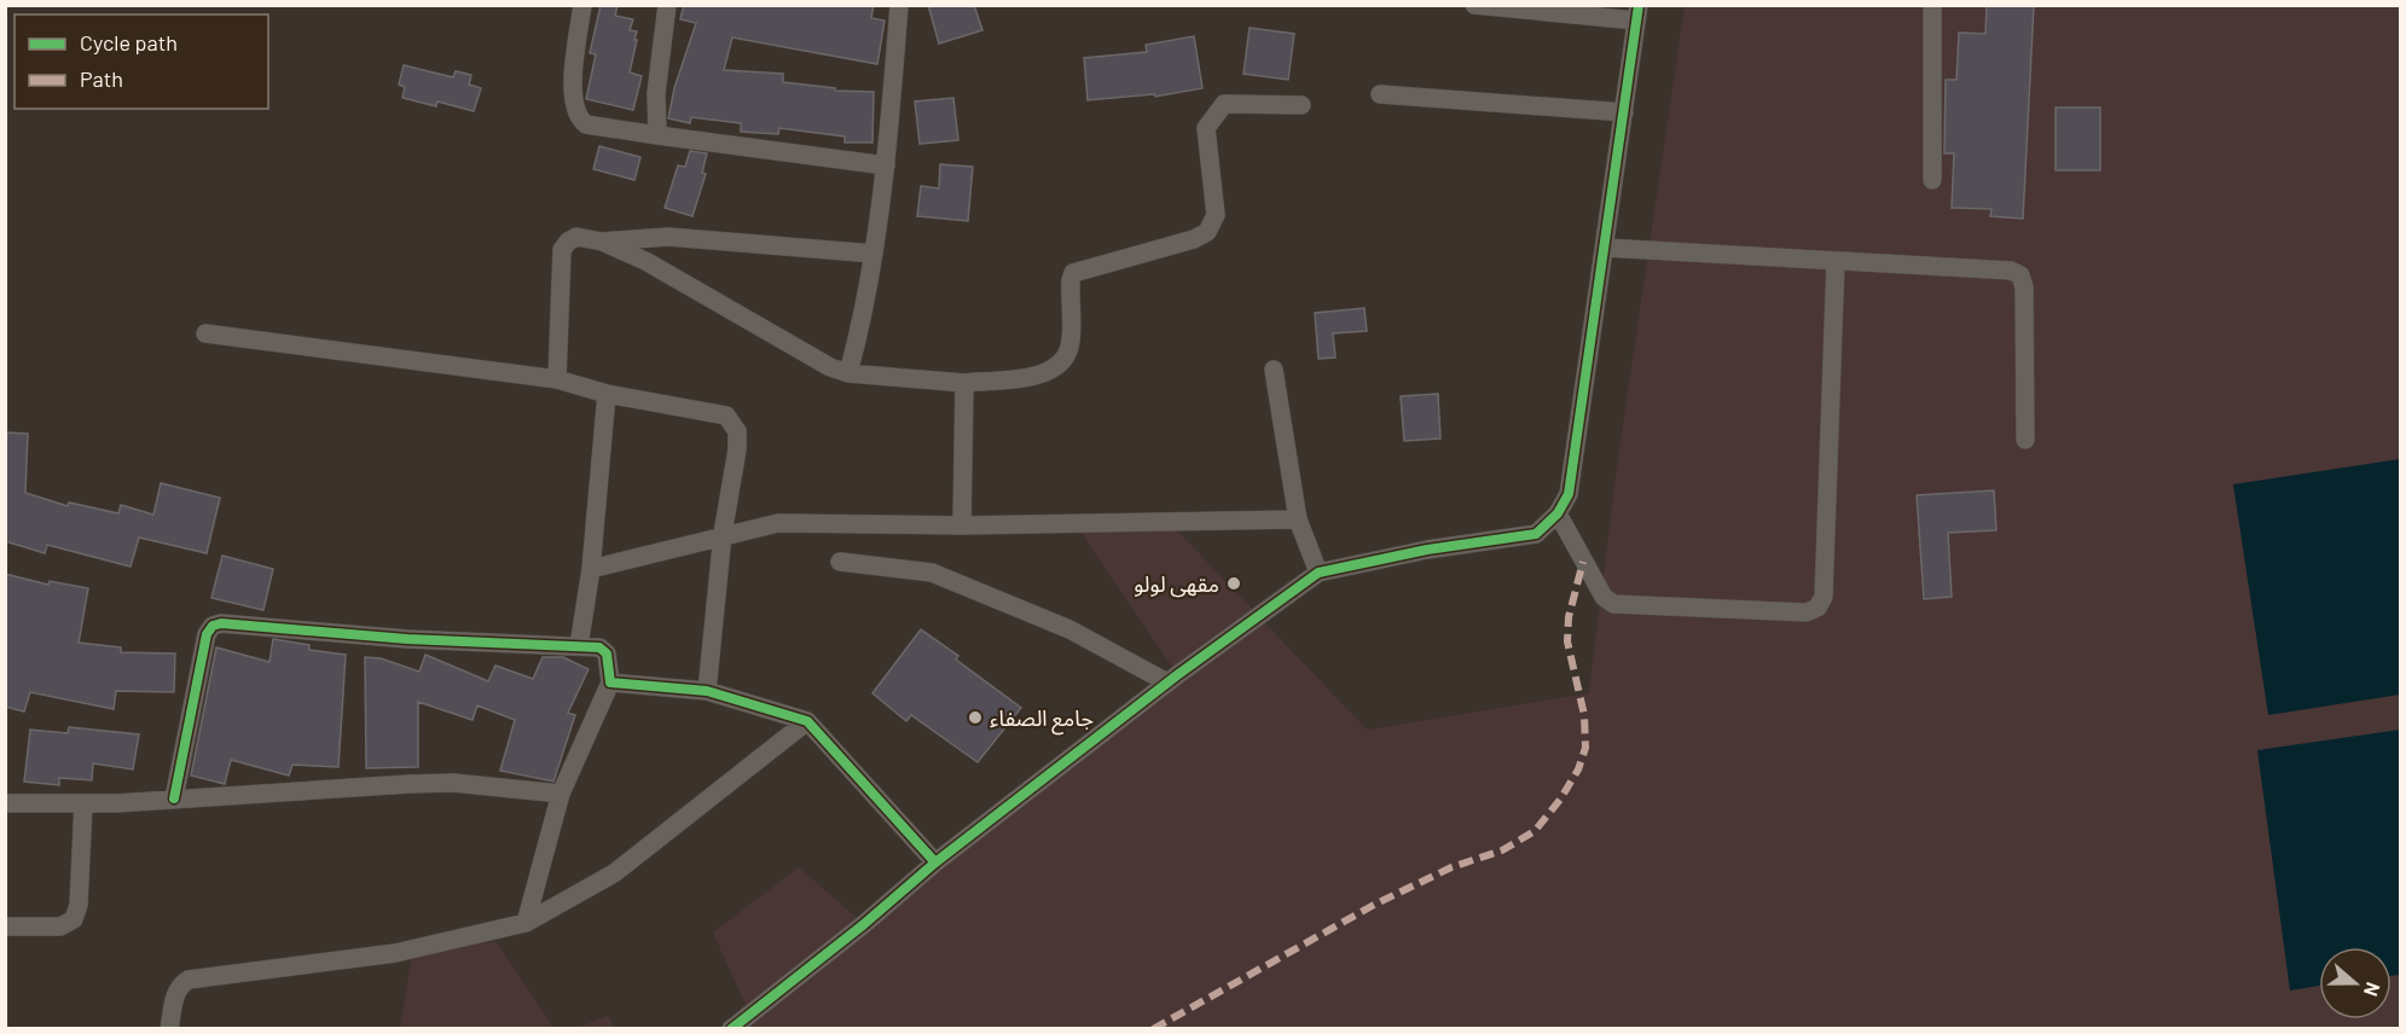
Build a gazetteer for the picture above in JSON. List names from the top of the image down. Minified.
{"places":["مقهى لولو","جامع الصفاء"],"legend":["Cycle path","Path"],"north":"right"}
